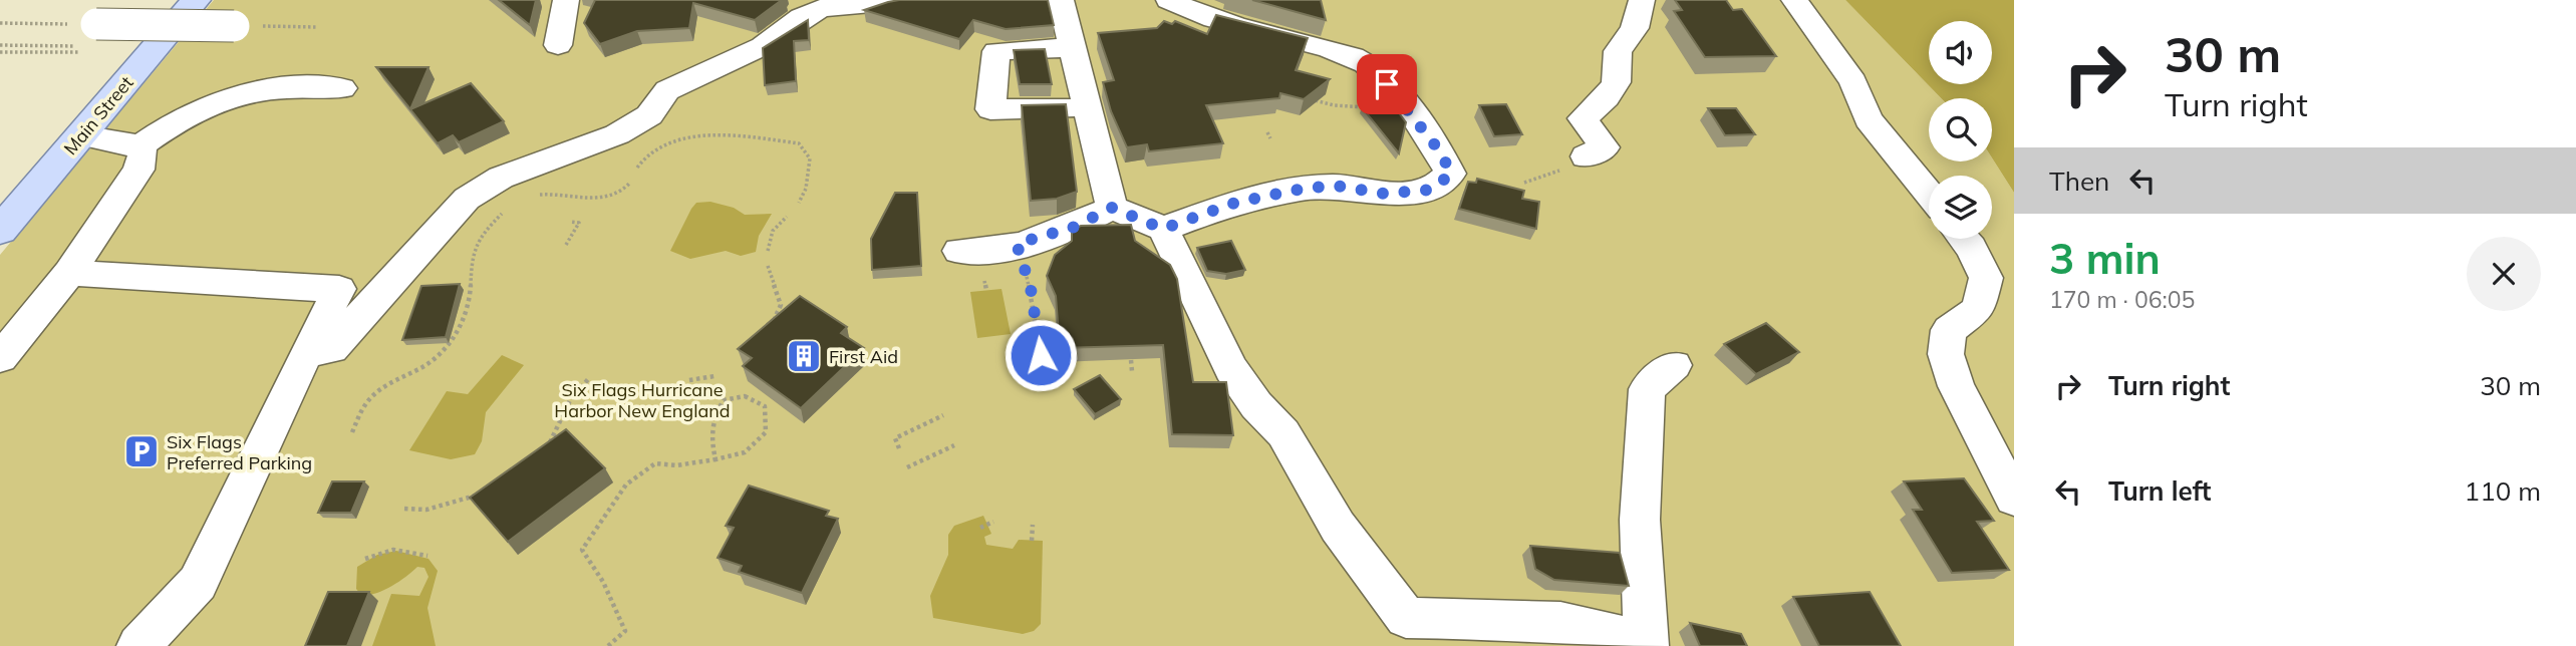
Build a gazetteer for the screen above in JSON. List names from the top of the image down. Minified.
{"streets":{"main road":["Main Street"]},"parks":["Six Flags Hurricane Harbor New England"],"places":{"building":["First Aid"],"parking":["Six Flags Preferred Parking"]},"page":{"turn":["30 m","Turn right"],"then":"Then","heading":["3 min","170 m · 06:05"],"list":[{"name":"Turn right","value":"30 m"},{"name":"Turn left","value":"110 m"}]}}
